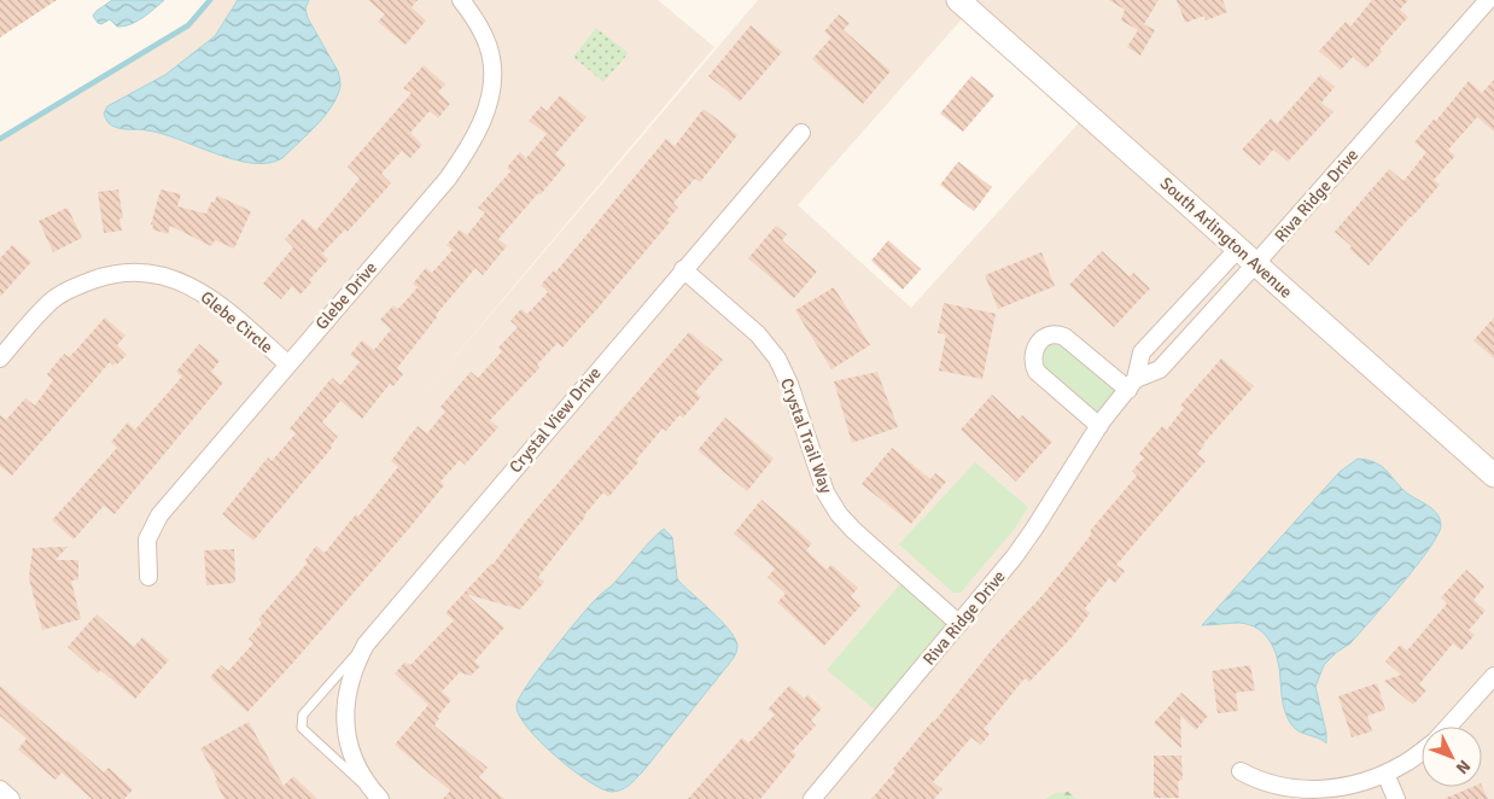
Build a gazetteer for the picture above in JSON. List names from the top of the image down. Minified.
{"streets":{"main road":["South Arlington Avenue"],"street":["Riva Ridge Drive","Glebe Drive","Glebe Circle","Crystal View Drive","Crystal Trail Way"]},"crossings":[["Riva Ridge Drive","South Arlington Avenue"],["Riva Ridge Drive","Crystal Trail Way"],["Glebe Drive","Glebe Circle"],["Crystal View Drive","Crystal Trail Way"]],"north":"bottom right"}
